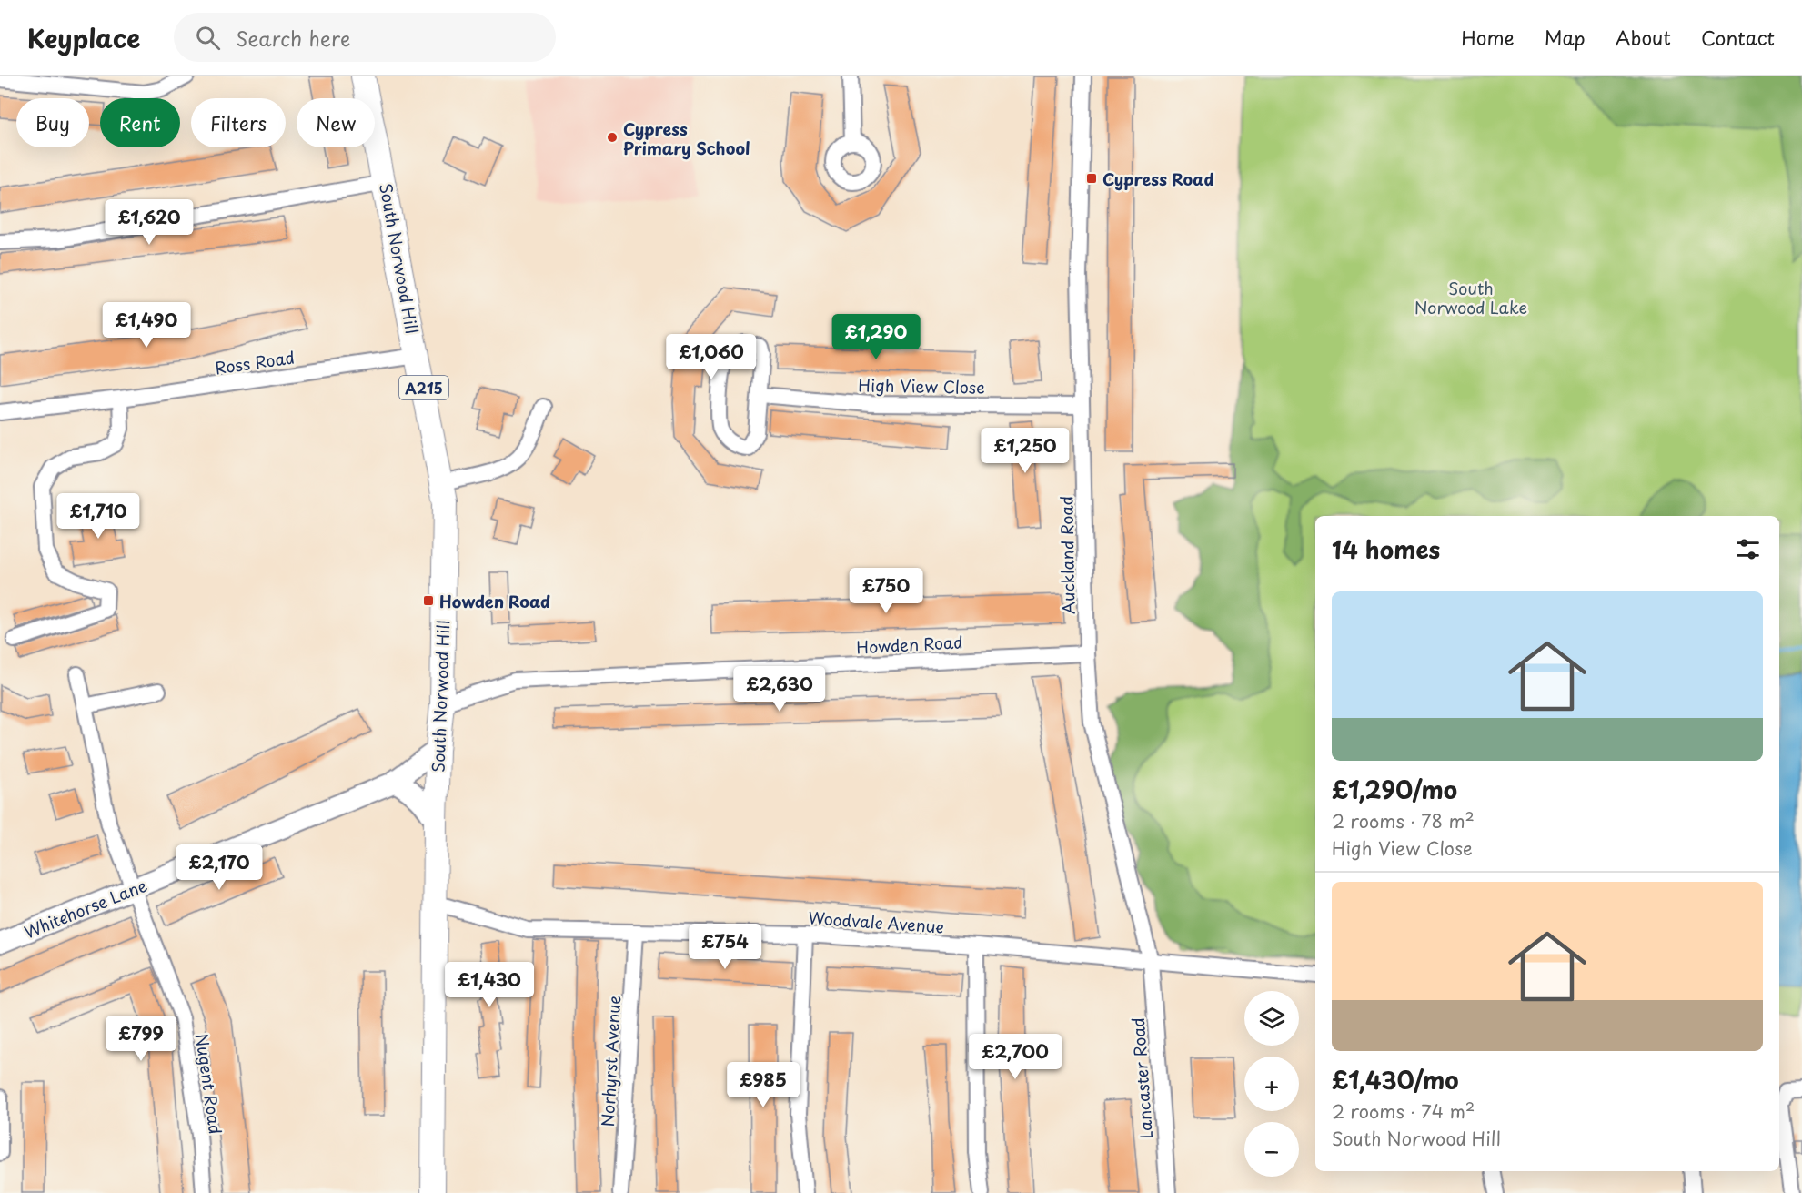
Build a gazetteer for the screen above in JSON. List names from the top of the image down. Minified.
{"streets":{"main road":["South Norwood Hill","A215","Whitehorse Lane"],"street":["Ross Road","High View Close","Auckland Road","Howden Road","Woodvale Avenue","Norhyrst Avenue","Lancaster Road","Nugent Road"]},"crossings":[["South Norwood Hill","Ross Road"],["South Norwood Hill","Howden Road"],["South Norwood Hill","Whitehorse Lane"],["South Norwood Hill","Woodvale Avenue"],["High View Close","Auckland Road"],["Auckland Road","Howden Road"],["Auckland Road","Woodvale Avenue"],["Auckland Road","Lancaster Road"],["Whitehorse Lane","Nugent Road"],["Woodvale Avenue","Norhyrst Avenue"],["Woodvale Avenue","Lancaster Road"]],"parks":["South Norwood Lake"],"places":{"other":["Cypress Primary School"],"transit":["Cypress Road","Howden Road"]},"page":{"header":"Keyplace","search":"Search here","nav":["Home","Map","About","Contact"],"chip":["Buy","Rent","Filters","New"],"price":["£1,620","£1,490","£1,290","£1,060","£1,250","£1,710","£750","£2,630","£2,170","£754","£1,430","£799","£2,700","£985"],"heading":"14 homes","list":[{"name":"£1,290/mo","note":"2 rooms · 78 m² · High View Close"},{"name":"£1,430/mo","note":"2 rooms · 74 m² · South Norwood Hill"}],"map_buttons":["+","−"]}}
